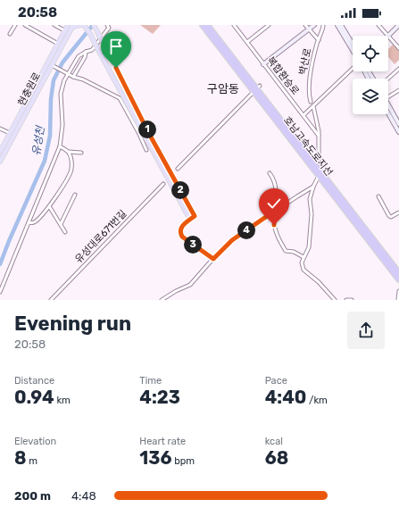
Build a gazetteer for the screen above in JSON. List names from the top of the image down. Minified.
{"streets":{"highway":["호남고속도로지선"],"main road":["현충원로"],"street":["박산로","복합환승로","유성대로671번길"]},"districts":["구암동"],"water":["유성천"],"page":{"status":"20:58","pins":["1","2","4","3"],"heading":["Evening run","20:58"],"stats":[["Distance","0.94 km"],["Time","4:23"],["Pace","4:40 /km"],["Elevation","8 m"],["Heart rate","136 bpm"],["kcal","68"]],"list":[{"name":"200 m","note":"4:48"}]}}
